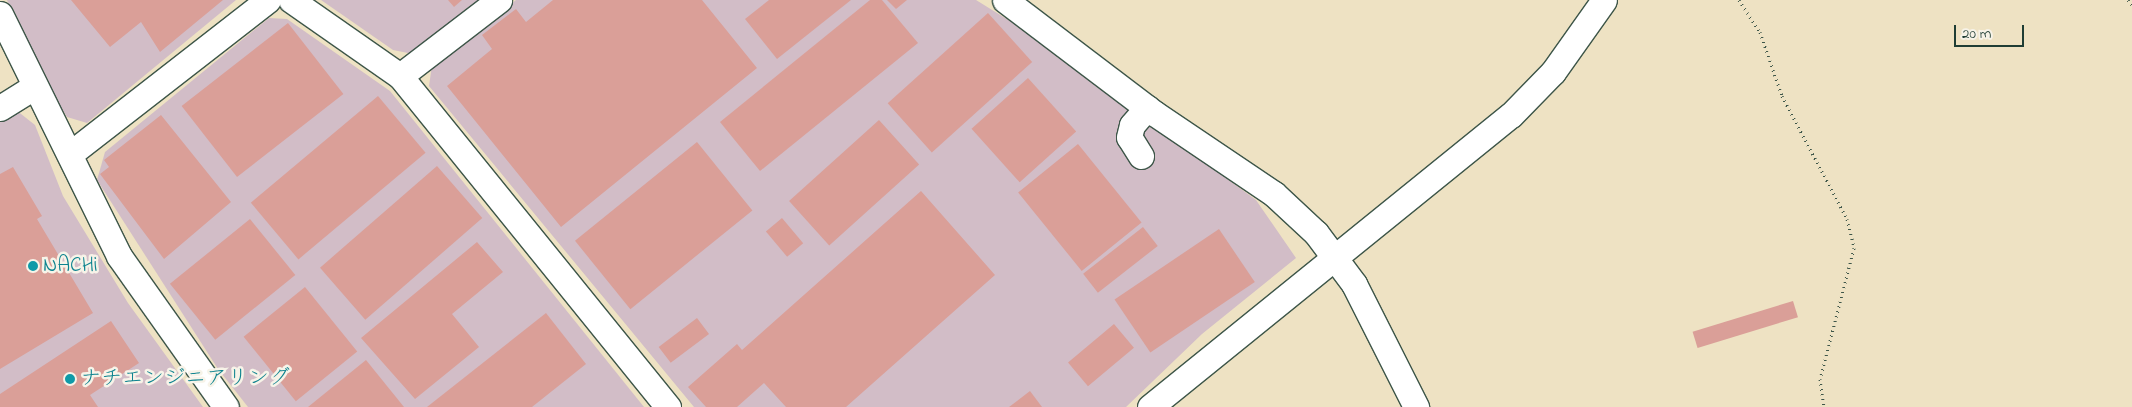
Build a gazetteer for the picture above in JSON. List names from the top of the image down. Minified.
{"places":["NACHi","ナチエンジニアリング"],"scale_bar":"20 m"}
